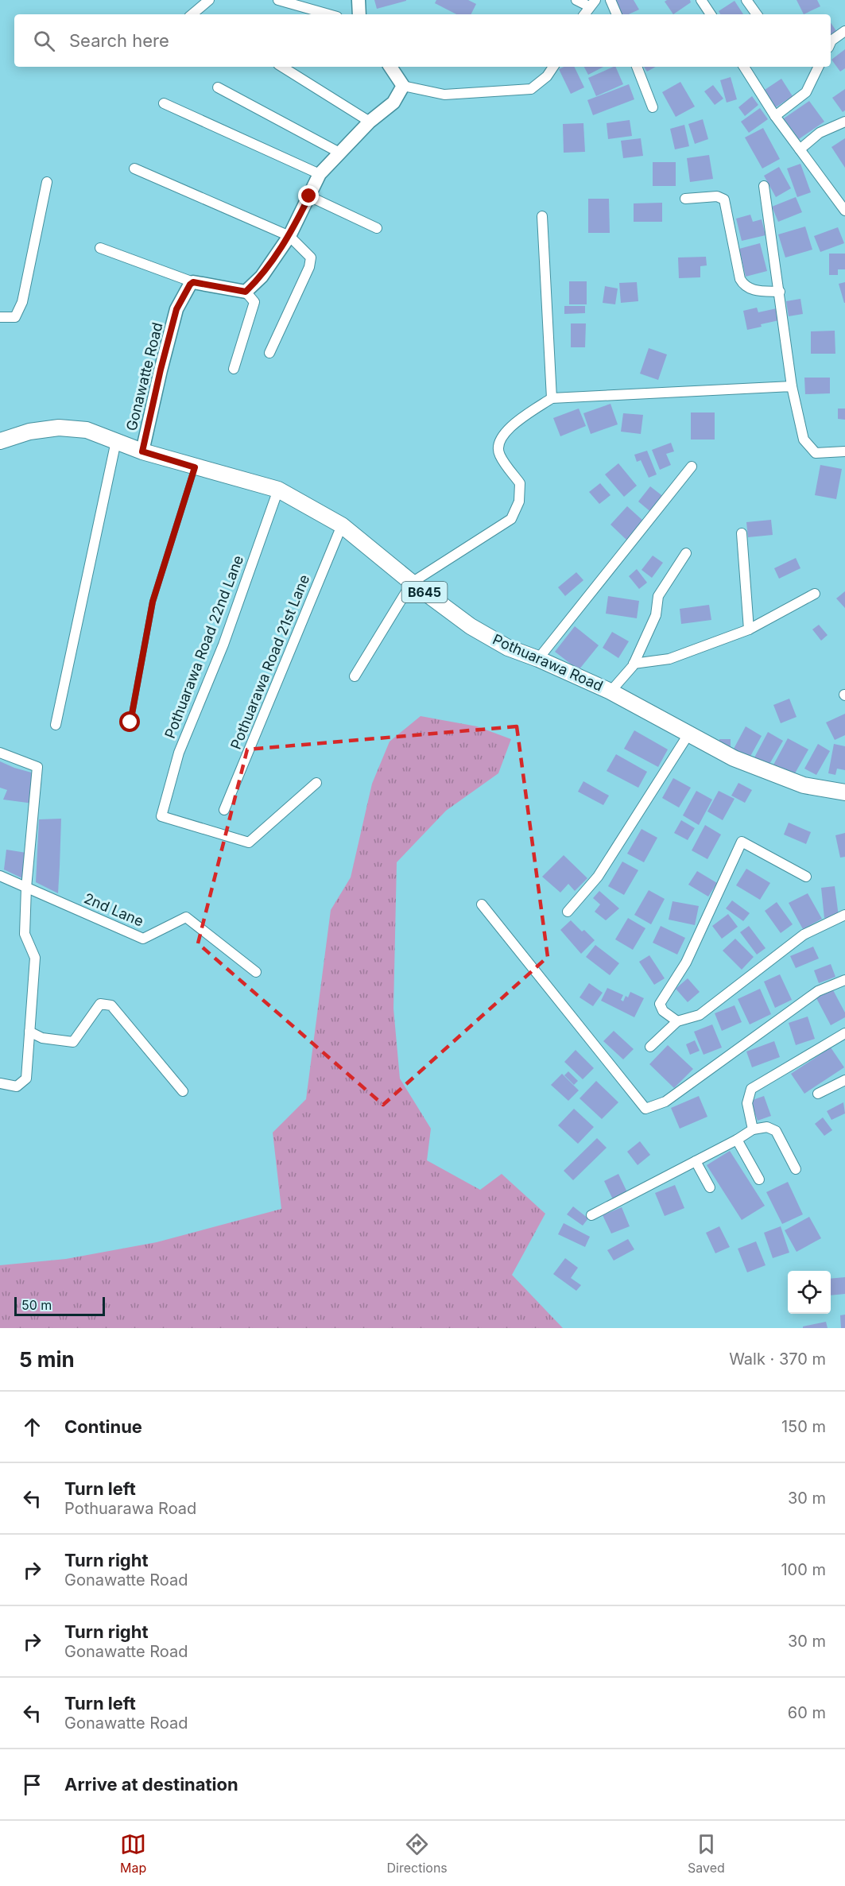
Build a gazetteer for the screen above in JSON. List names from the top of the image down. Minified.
{"streets":{"main road":["B645","Pothuarawa Road"],"street":["Gonawatte Road","Pothuarawa Road 22nd Lane","Pothuarawa Road 21st Lane","2nd Lane"]},"crossings":[["Gonawatte Road","Pothuarawa Road"],["Pothuarawa Road 22nd Lane","Pothuarawa Road"],["Pothuarawa Road 21st Lane","Pothuarawa Road"]],"scale_bar":"50 m","page":{"search":"Search here","scale":"50 m","heading":["5 min","Walk · 370 m"],"list":[["Continue","150 m"],["Turn left","Pothuarawa Road","30 m"],["Turn right","Gonawatte Road","100 m"],["Turn right","Gonawatte Road","30 m"],["Turn left","Gonawatte Road","60 m"],"Arrive at destination"],"nav":["Map","Directions","Saved"]}}
